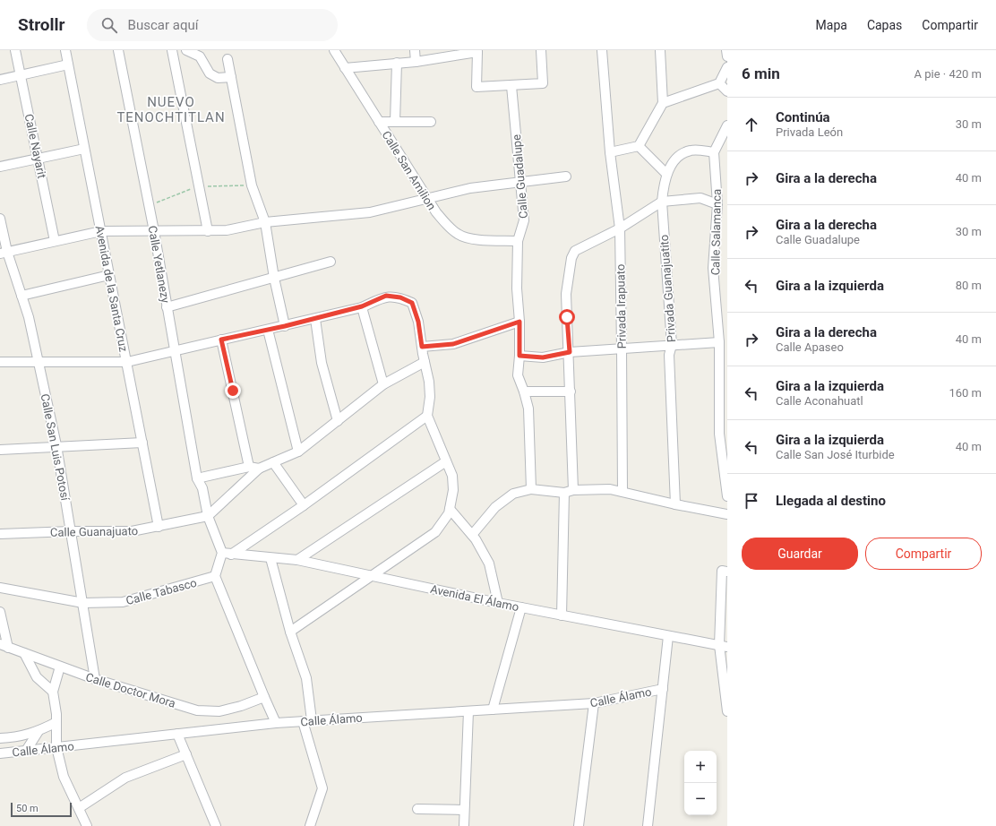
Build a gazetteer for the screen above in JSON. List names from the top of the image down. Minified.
{"streets":{"street":["Calle Nayarit","Calle San Amilion","Calle Guadalupe","Calle Salamanca","Calle Yetlanezy","Avenida de la Santa Cruz","Privada Guanajuatito","Privada Irapuato","Calle San Luis Potosí","Calle Guanajuato","Calle Tabasco","Avenida El Álamo","Calle Doctor Mora","Calle Álamo"]},"crossings":[["Calle San Amilion","Calle Guadalupe"],["Calle Salamanca","Privada Guanajuatito"],["Avenida de la Santa Cruz","Calle Guanajuato"],["Calle San Luis Potosí","Calle Guanajuato"],["Calle San Luis Potosí","Calle Tabasco"],["Calle San Luis Potosí","Calle Doctor Mora"]],"districts":["NUEVO TENOCHTITLAN"],"scale_bar":"50 m","page":{"header":"Strollr","search":"Buscar aquí","nav":["Mapa","Capas","Compartir"],"heading":["6 min","A pie · 420 m"],"list":[["Continúa","Privada León","30 m"],["Gira a la derecha","40 m"],["Gira a la derecha","Calle Guadalupe","30 m"],["Gira a la izquierda","80 m"],["Gira a la derecha","Calle Apaseo","40 m"],["Gira a la izquierda","Calle Aconahuatl","160 m"],["Gira a la izquierda","Calle San José Iturbide","40 m"],"Llegada al destino"],"buttons":["Guardar","Compartir"],"map_buttons":["+","−"],"scale":"50 m"}}
